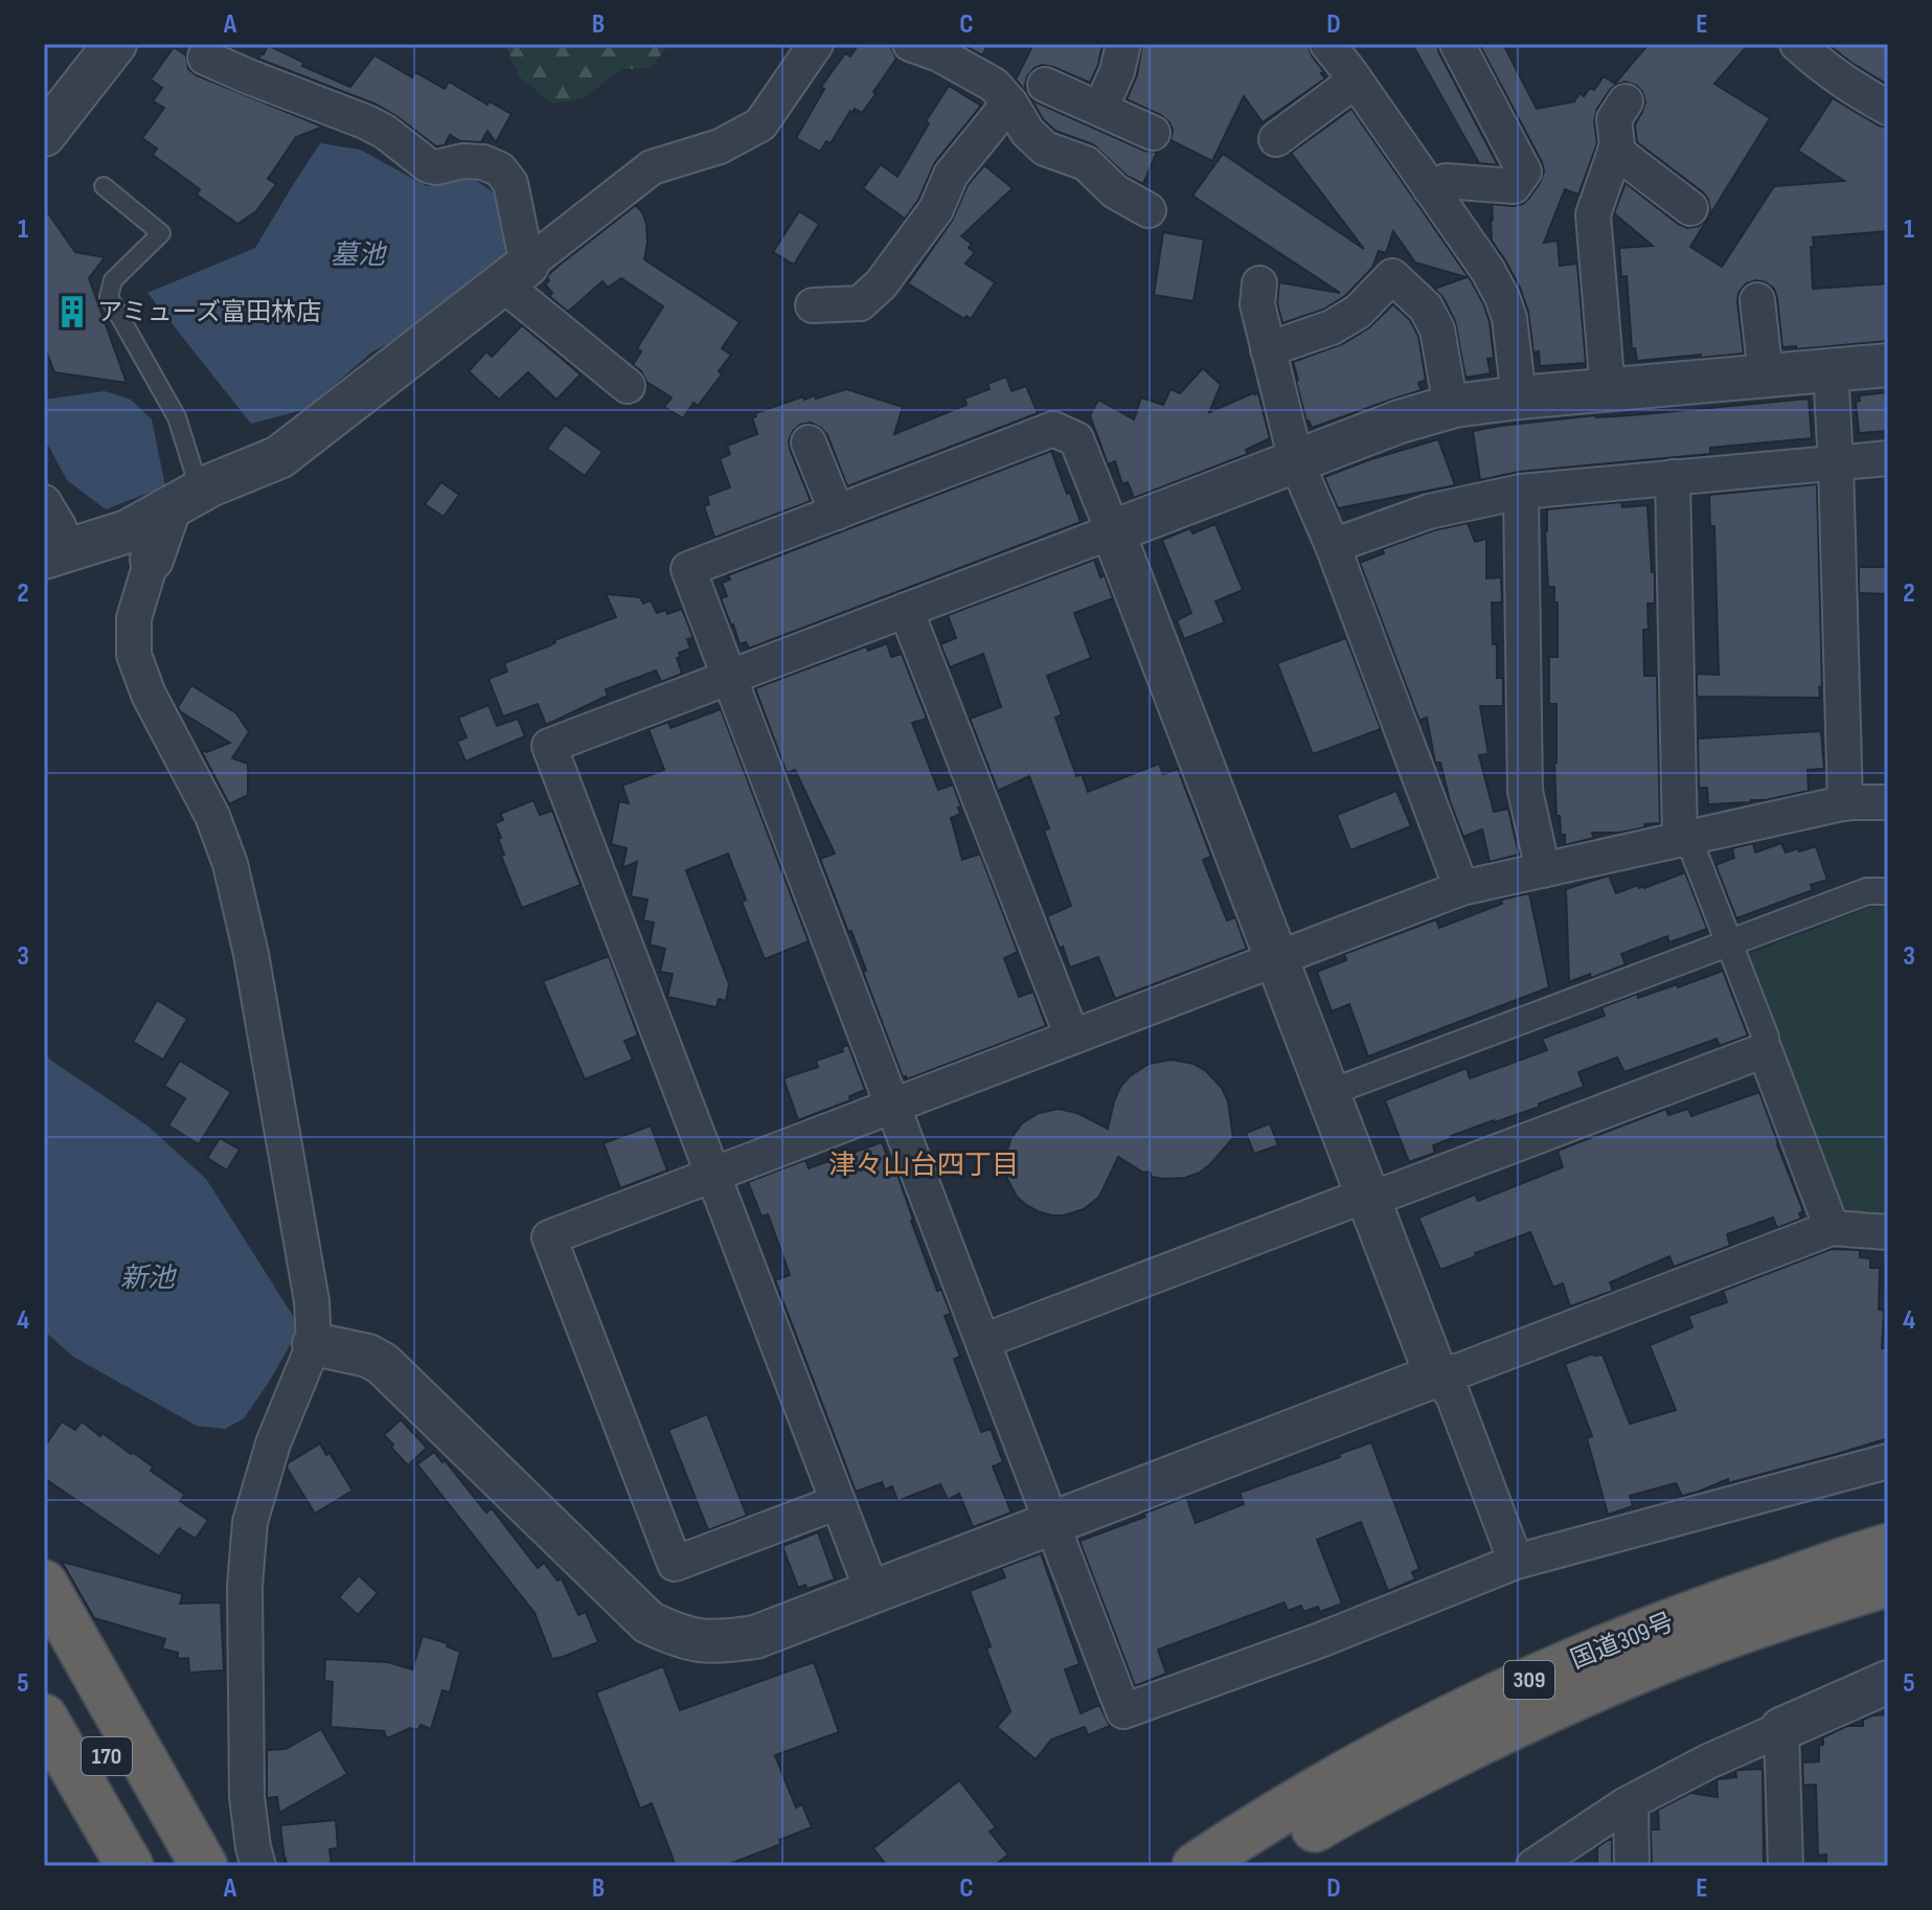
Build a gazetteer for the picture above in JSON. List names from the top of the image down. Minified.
{"streets":{"highway":["国道309号","309","170"]},"districts":["津々山台四丁目"],"water":["墓池","新池"],"places":{"building":["アミューズ富田林店"]},"grid":{"columns":["A","B","C","D","E"],"rows":["1","2","3","4","5"]}}
